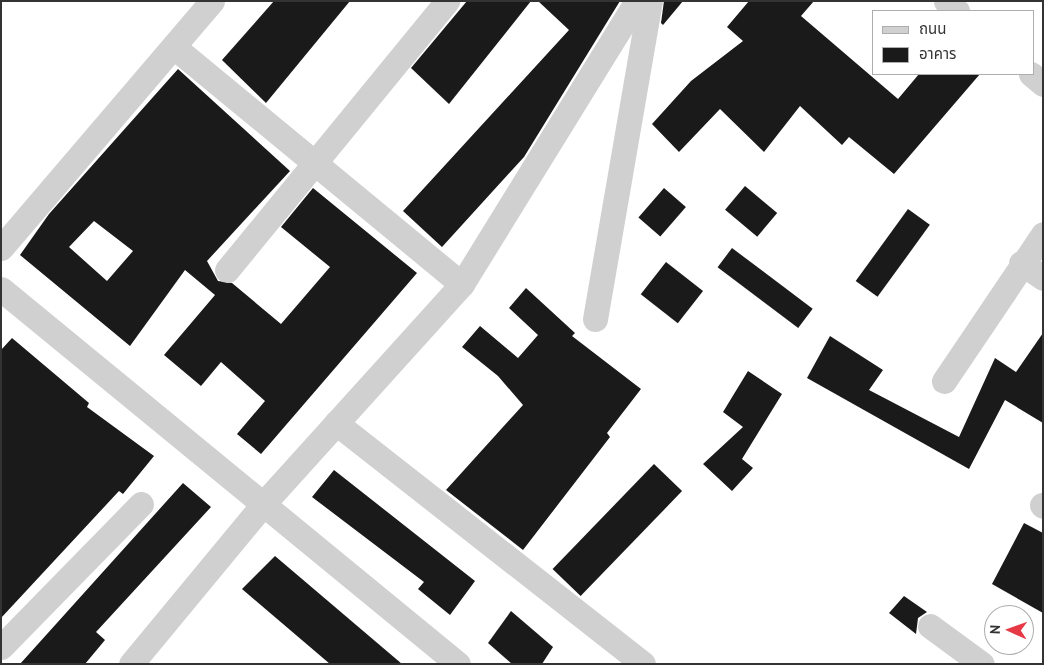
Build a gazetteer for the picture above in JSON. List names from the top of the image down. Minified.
{"legend":["ถนน","อาคาร"],"north":"left"}
